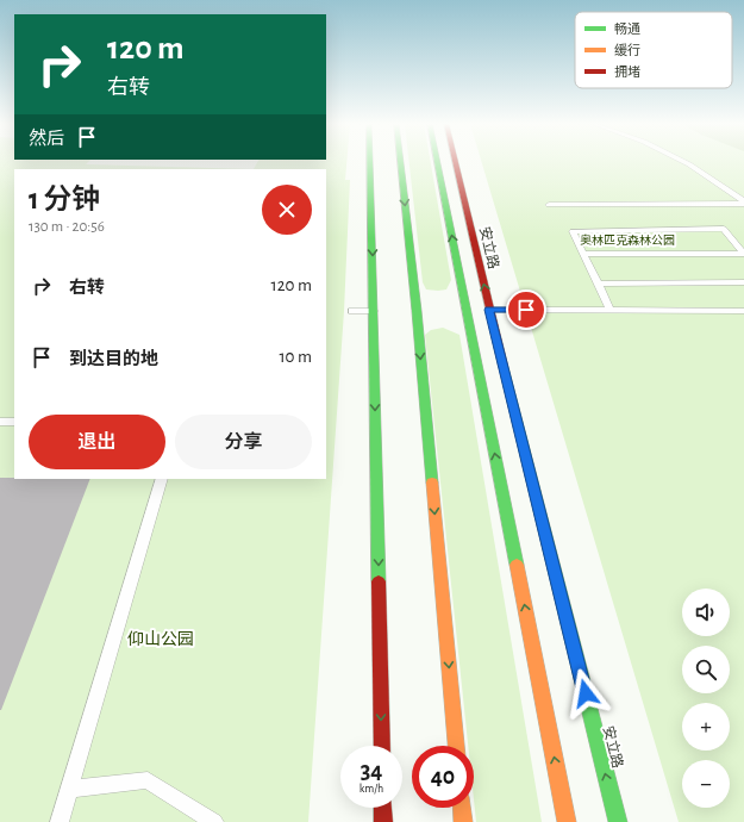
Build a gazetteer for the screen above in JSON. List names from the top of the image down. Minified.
{"streets":{"street":["安立路"]},"parks":["奥林匹克森林公园","仰山公园"],"legend":["畅通","缓行","拥堵"],"page":{"turn":["120 m","右转"],"then":"然后","heading":["1 分钟","130 m · 20:56"],"list":[{"name":"右转","value":"120 m"},{"name":"到达目的地","value":"10 m"}],"buttons":["退出","分享"],"map_buttons":["+","−"],"speed":"34 km/h","limit":"40"}}
